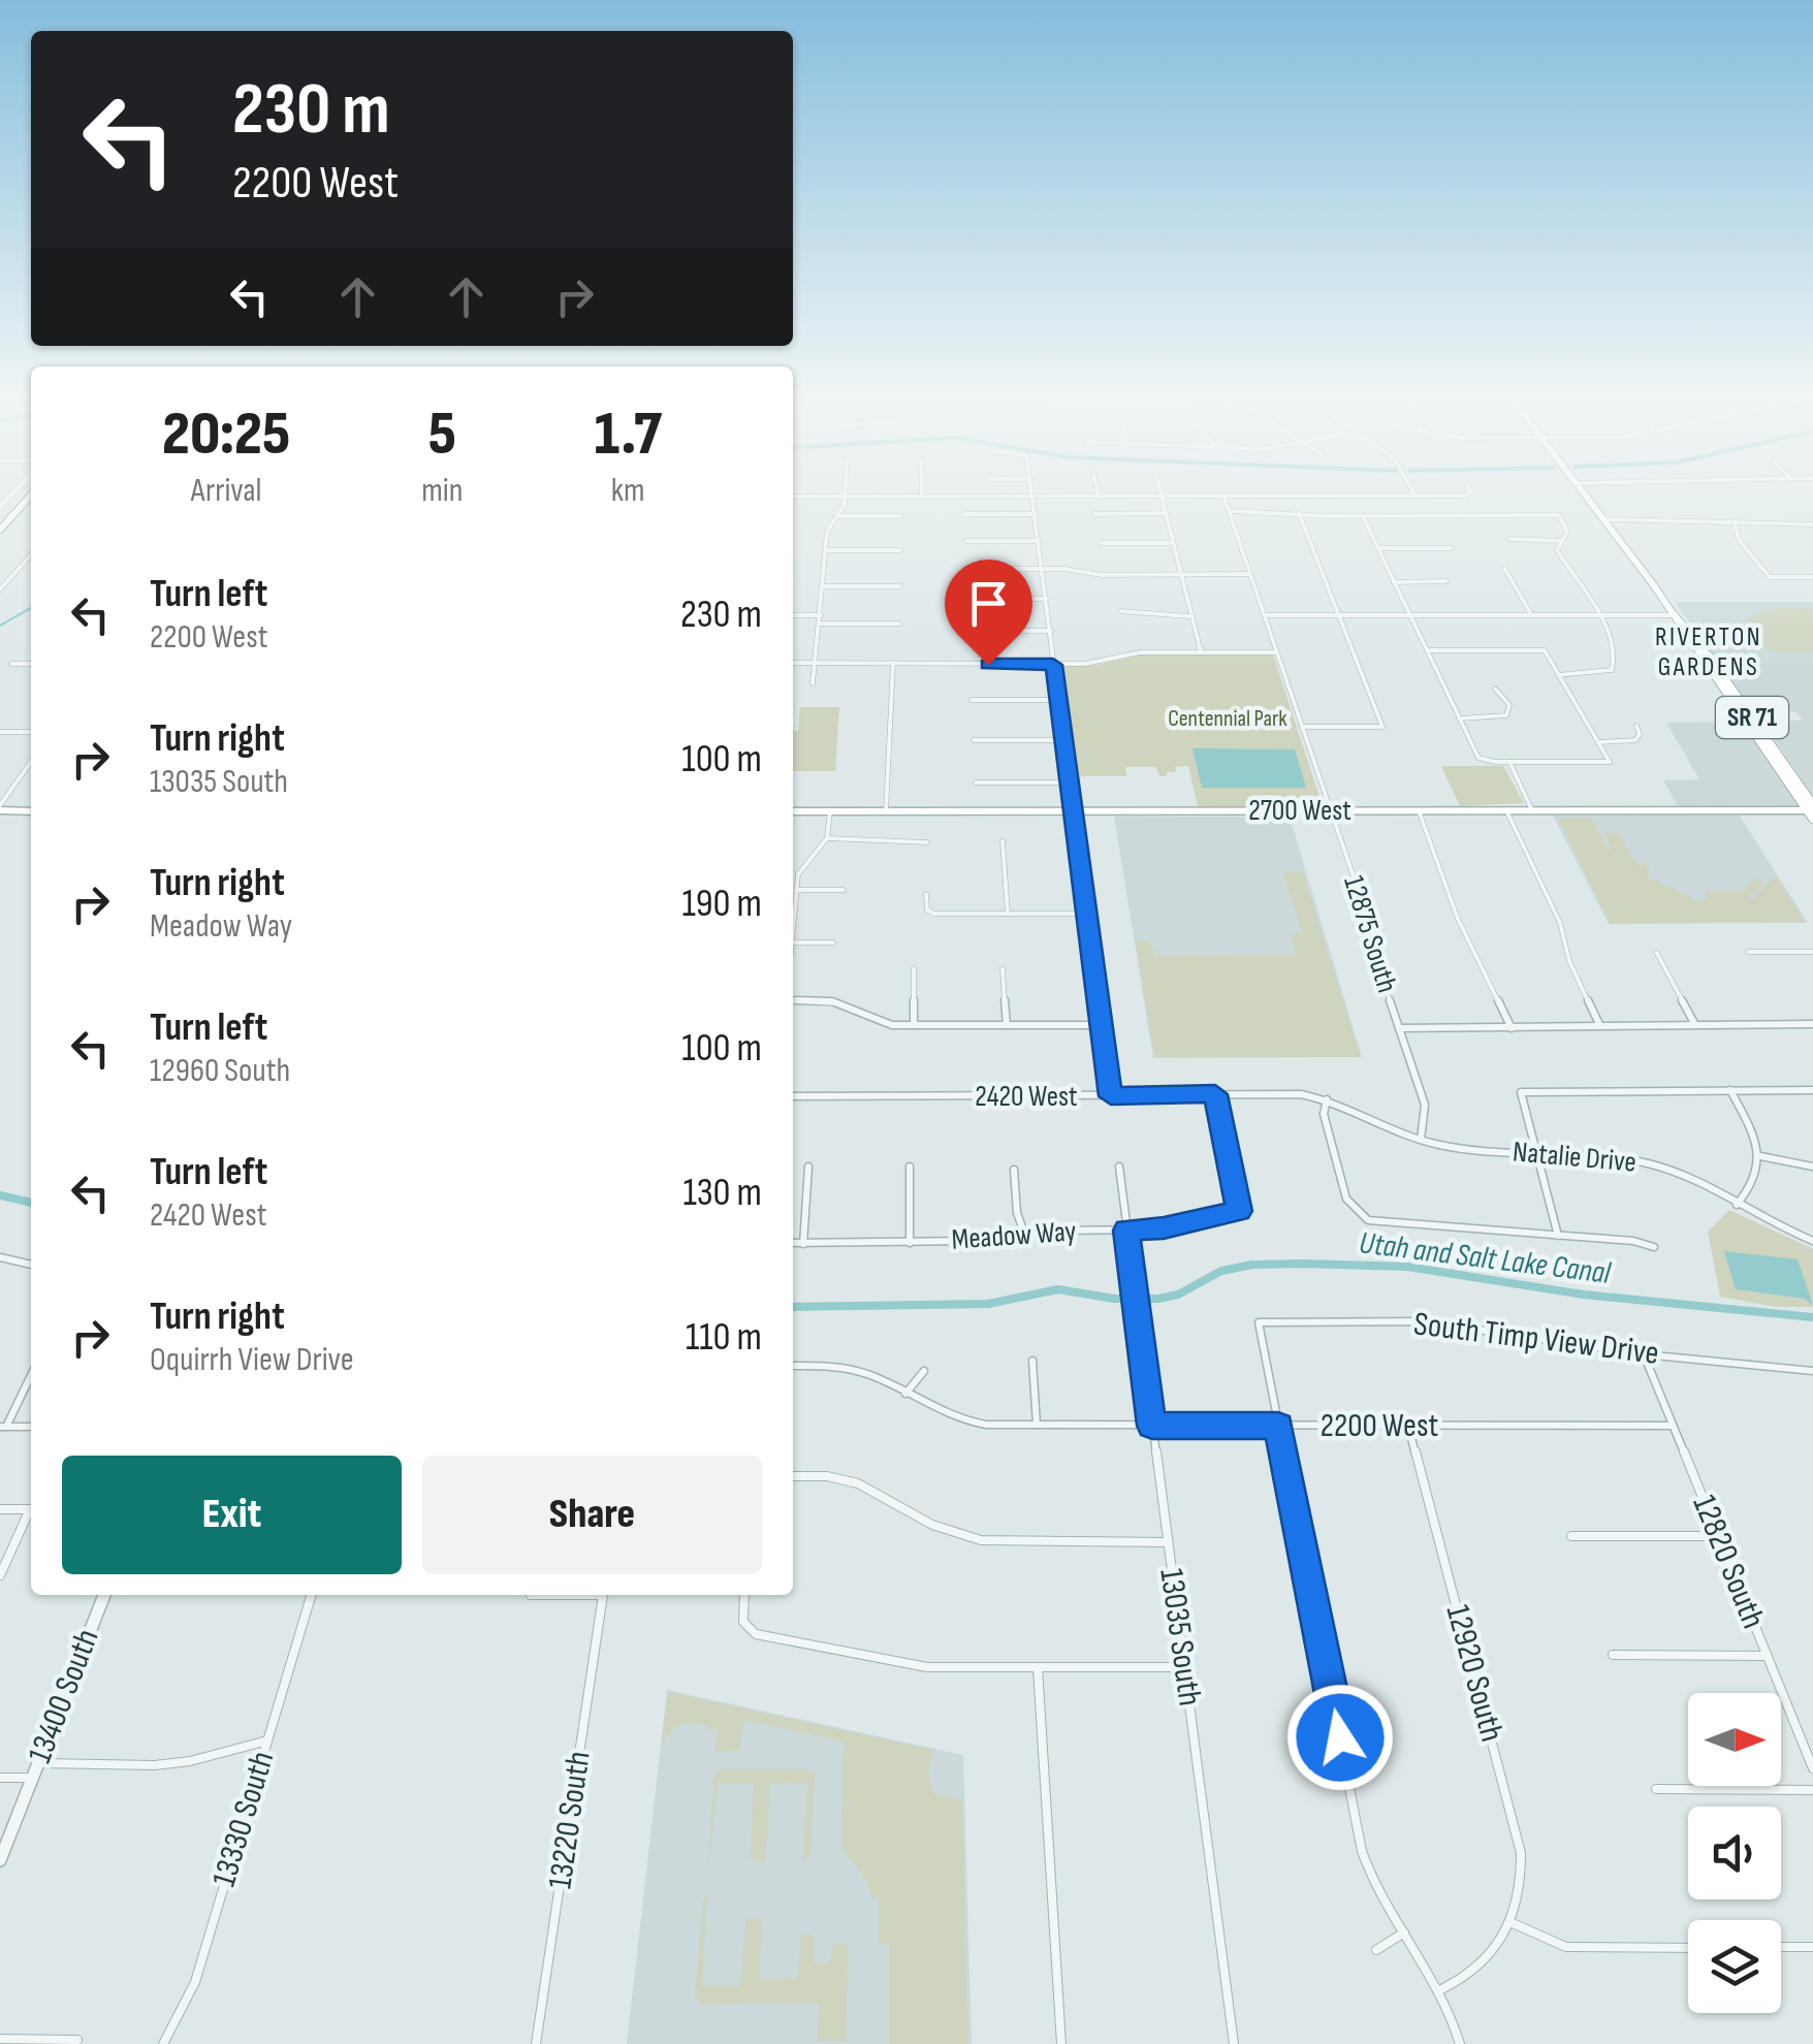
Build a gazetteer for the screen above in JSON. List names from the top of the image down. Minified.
{"streets":{"main road":["SR 71","2700 West"],"street":["12875 South","2420 West","Natalie Drive","Meadow Way","South Timp View Drive","2200 West","12820 South","13035 South","12920 South","13400 South","13330 South","13220 South"]},"crossings":[["SR 71","2700 West"],["2700 West","12875 South"],["12875 South","Natalie Drive"],["2420 West","Natalie Drive"],["2420 West","Meadow Way"],["Meadow Way","13035 South"],["South Timp View Drive","2200 West"],["South Timp View Drive","12820 South"],["2200 West","12820 South"],["2200 West","13035 South"],["2200 West","12920 South"]],"districts":["RIVERTON GARDENS"],"water":["Utah and Salt Lake Canal"],"parks":["Centennial Park"],"north":"right","page":{"turn":["230 m","2200 West"],"eta":["20:25","Arrival","5","min","1.7","km"],"list":[{"name":"Turn left","note":"2200 West","value":"230 m"},{"name":"Turn right","note":"13035 South","value":"100 m"},{"name":"Turn right","note":"Meadow Way","value":"190 m"},{"name":"Turn left","note":"12960 South","value":"100 m"},{"name":"Turn left","note":"2420 West","value":"130 m"},{"name":"Turn right","note":"Oquirrh View Drive","value":"110 m"}],"buttons":["Exit","Share"]}}
